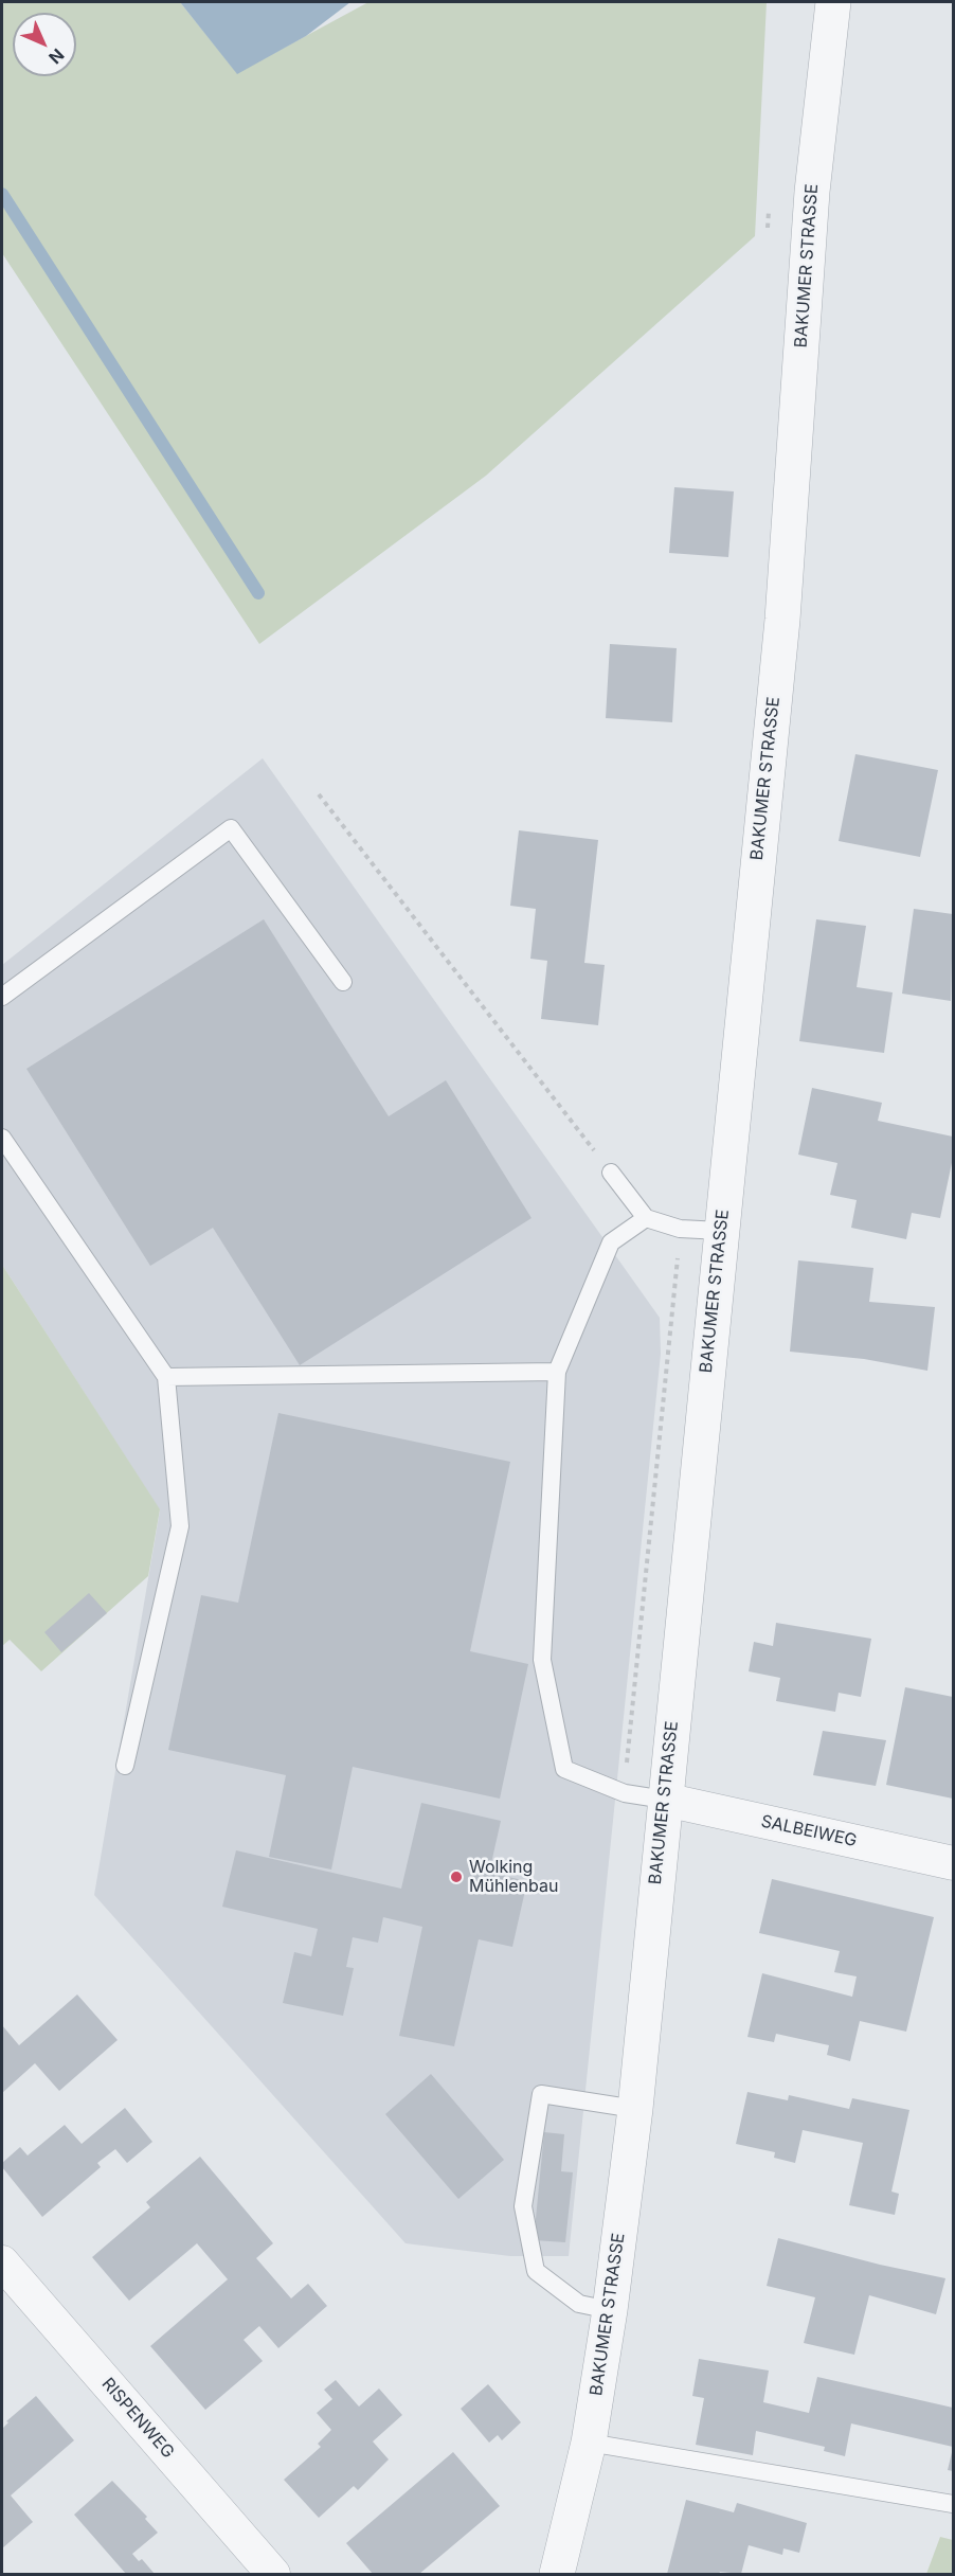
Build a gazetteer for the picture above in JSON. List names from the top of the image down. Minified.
{"streets":{"street":["BAKUMER STRASSE","SALBEIWEG","RISPENWEG"]},"crossings":[["BAKUMER STRASSE","SALBEIWEG"]],"places":["Wolking Mühlenbau"],"north":"bottom right"}
